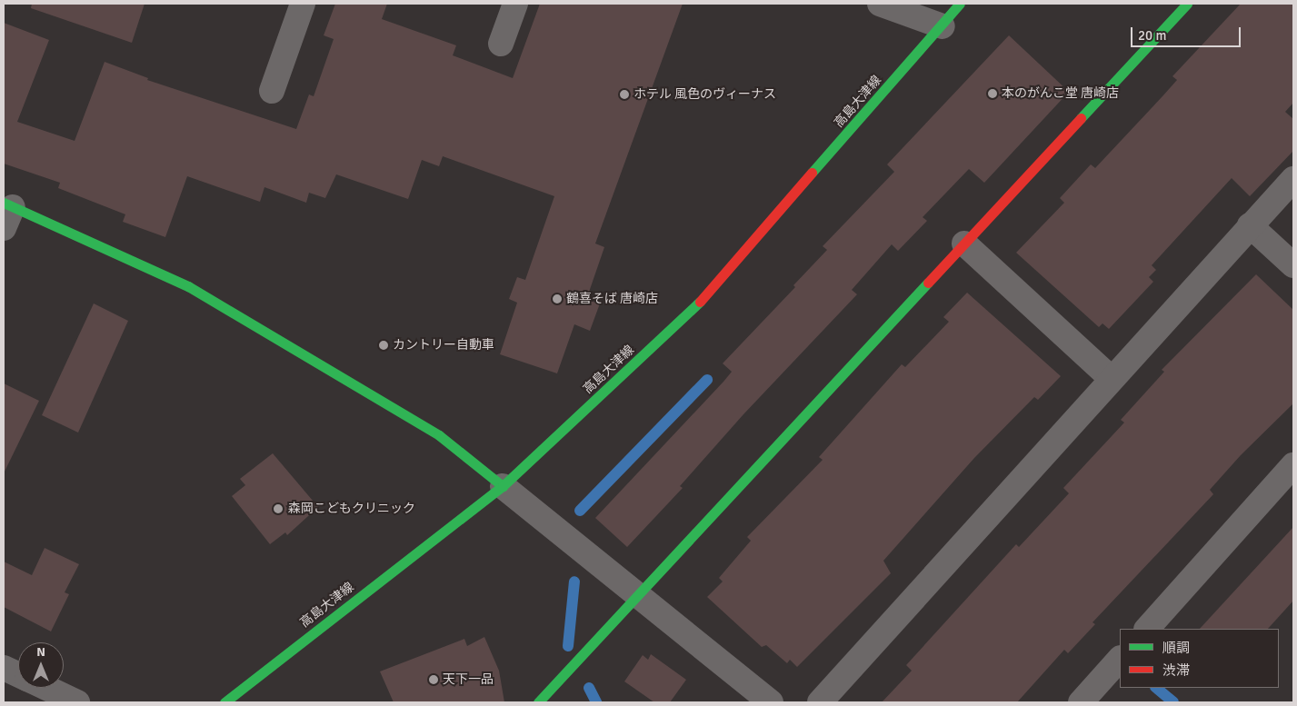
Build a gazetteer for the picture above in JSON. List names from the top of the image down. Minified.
{"streets":{"street":["高島大津線"]},"places":["本のがんこ堂 唐崎店","ホテル 風色のヴィーナス","鶴喜そば 唐崎店","カントリー自動車","森岡こどもクリニック","天下一品"],"legend":["順調","渋滞"],"scale_bar":"20 m","north":"top"}
